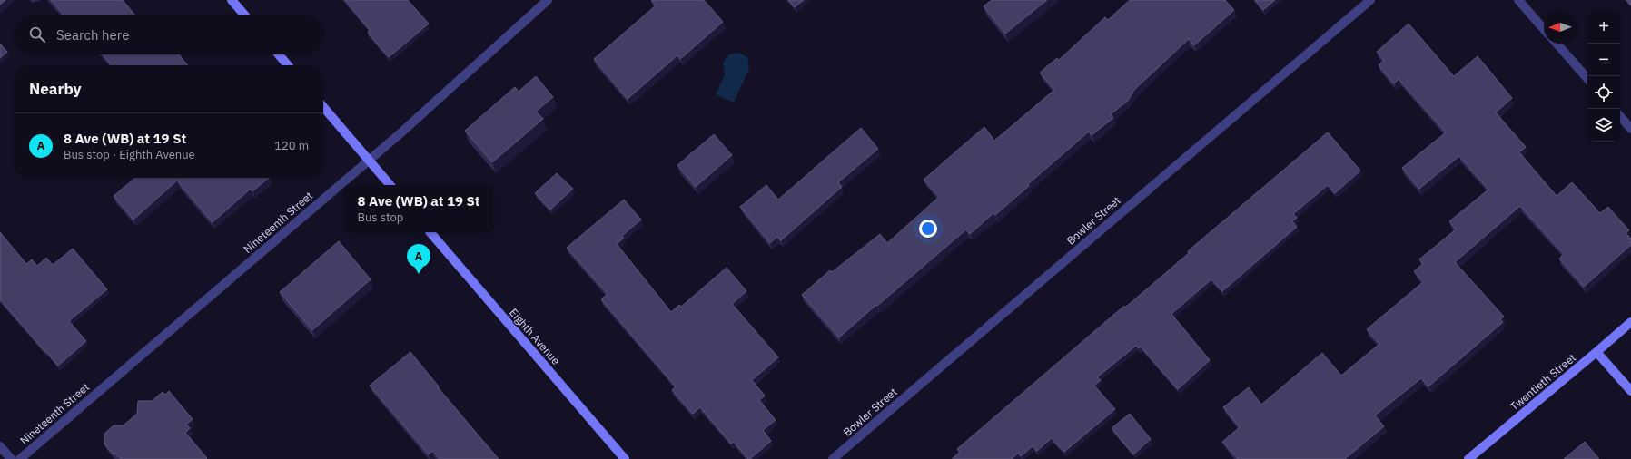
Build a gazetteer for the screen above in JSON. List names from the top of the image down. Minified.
{"streets":{"street":["Bowler Street","Nineteenth Street","Eighth Avenue","Twentieth Street"]},"north":"left","page":{"map_buttons":["+","−"],"search":"Search here","heading":"Nearby","list":[{"mark":"A","name":"8 Ave (WB) at 19 St","note":"Bus stop · Eighth Avenue","value":"120 m"}],"popup":["8 Ave (WB) at 19 St","Bus stop"],"pins":"A"}}
